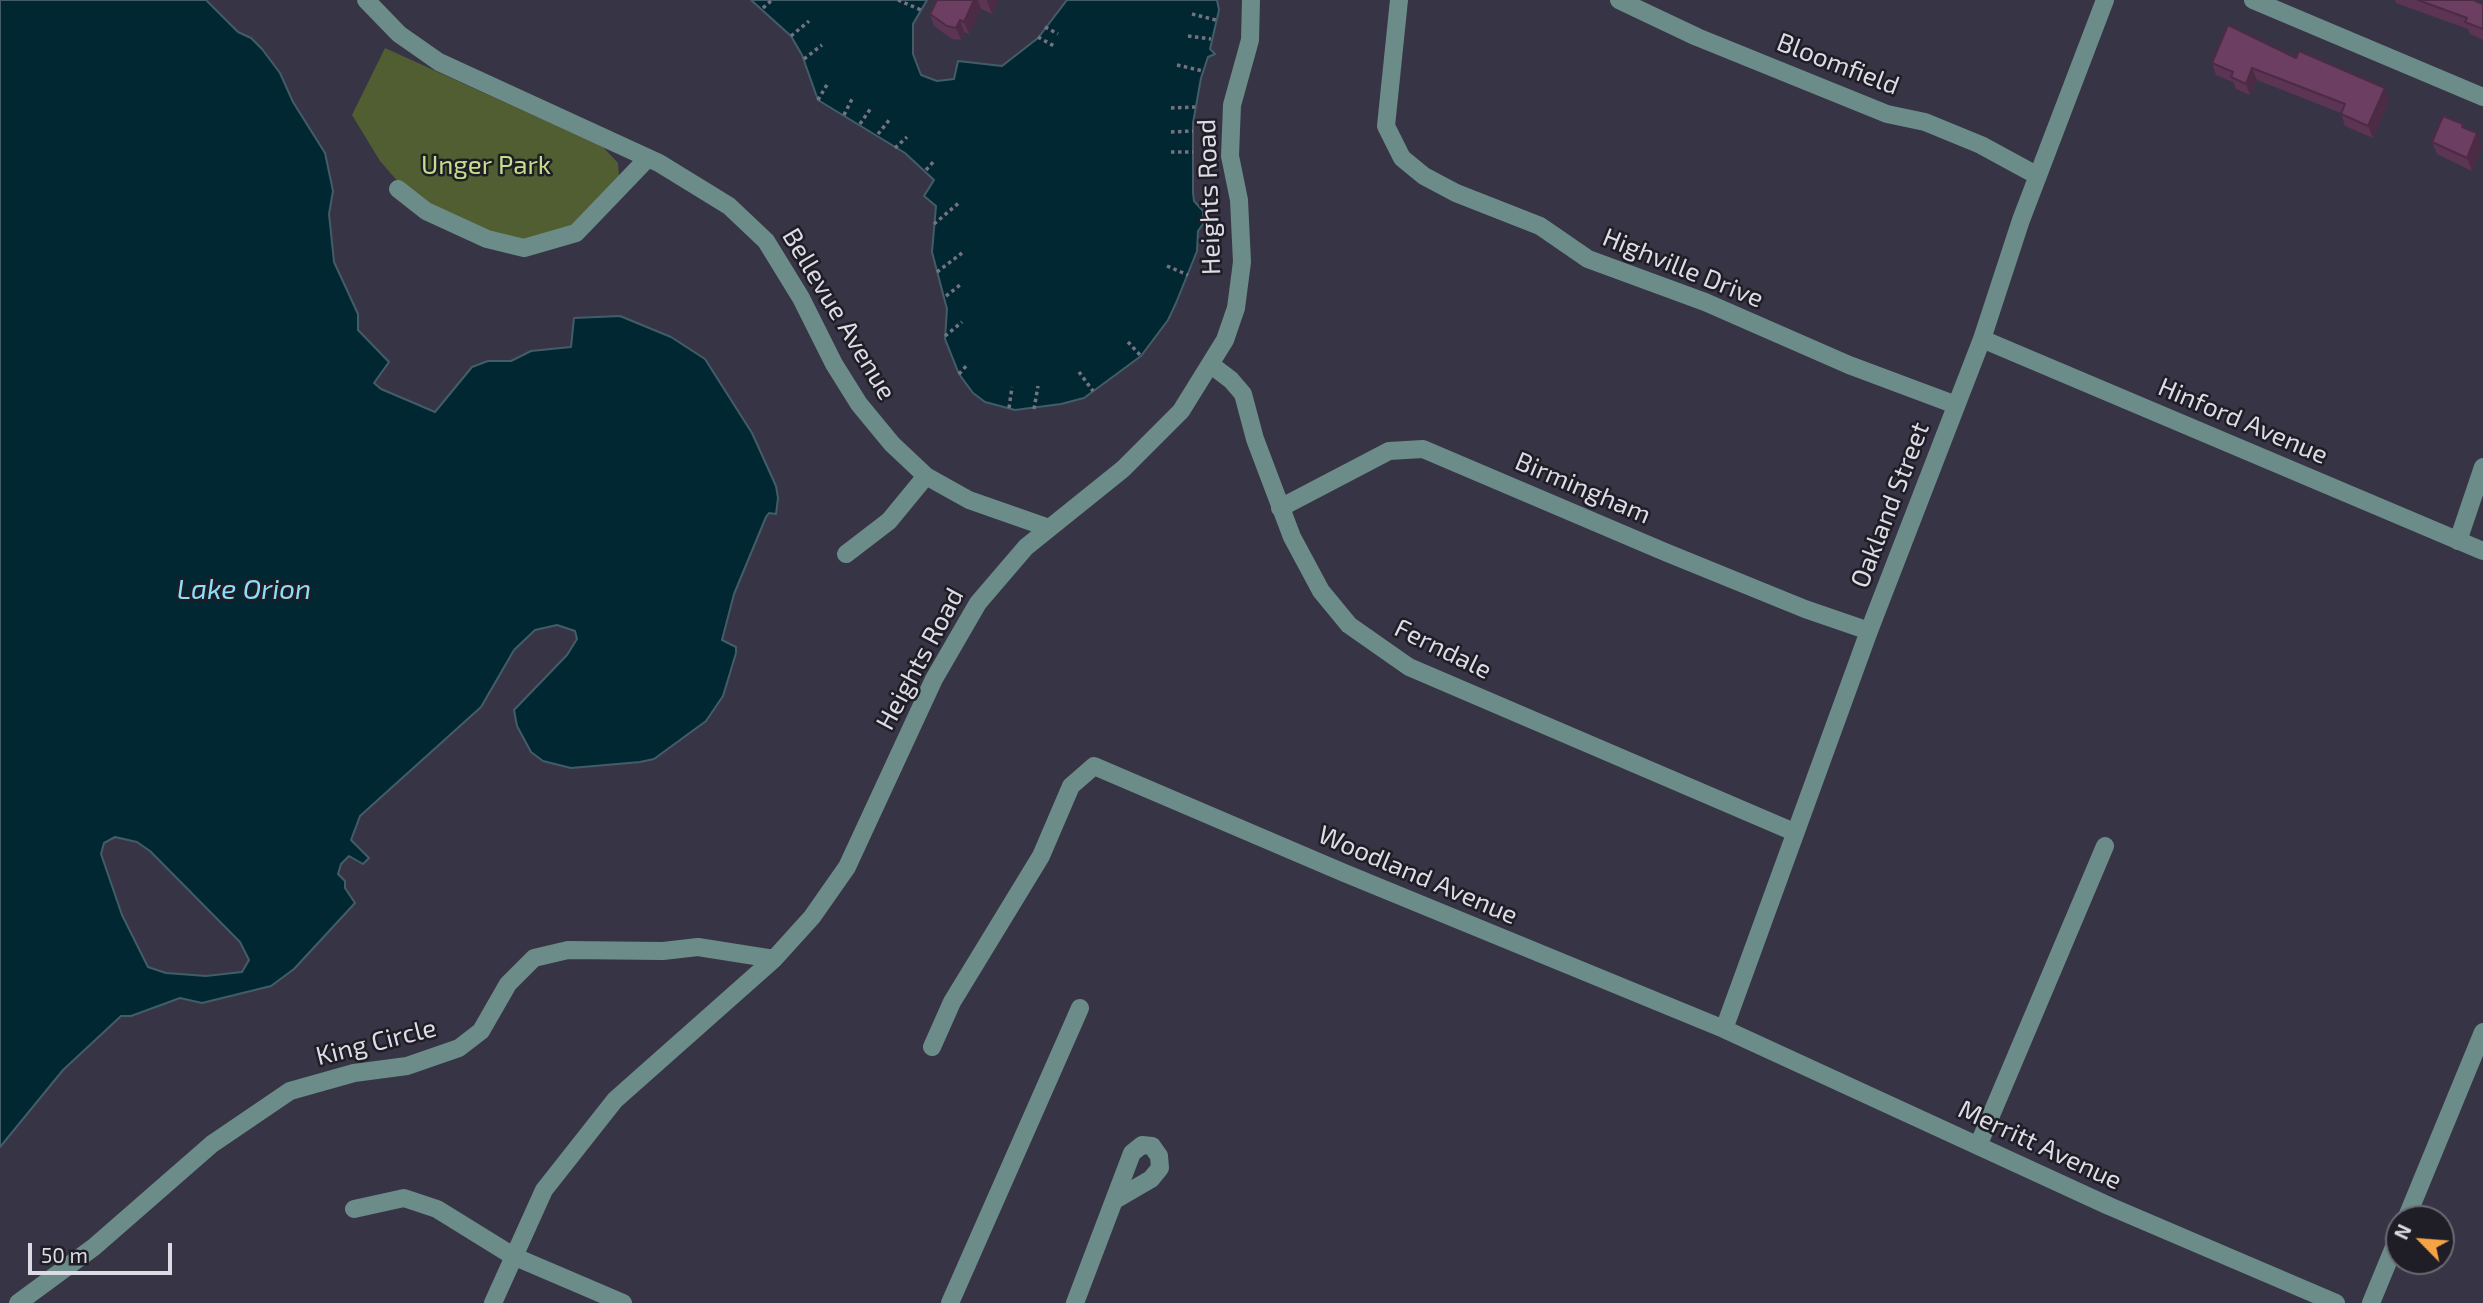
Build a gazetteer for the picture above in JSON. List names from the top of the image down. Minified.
{"streets":{"street":["Bloomfield","Heights Road","Highville Drive","Bellevue Avenue","Hinford Avenue","Birmingham","Oakland Street","Ferndale","Woodland Avenue","King Circle","Merritt Avenue"]},"crossings":[["Bloomfield","Oakland Street"],["Heights Road","Bellevue Avenue"],["Heights Road","Ferndale"],["Heights Road","King Circle"],["Highville Drive","Oakland Street"],["Hinford Avenue","Oakland Street"],["Birmingham","Oakland Street"],["Birmingham","Ferndale"],["Oakland Street","Ferndale"],["Oakland Street","Woodland Avenue"],["Oakland Street","Merritt Avenue"],["Woodland Avenue","Merritt Avenue"]],"water":["Lake Orion"],"parks":["Unger Park"],"scale_bar":"50 m","north":"top left"}
